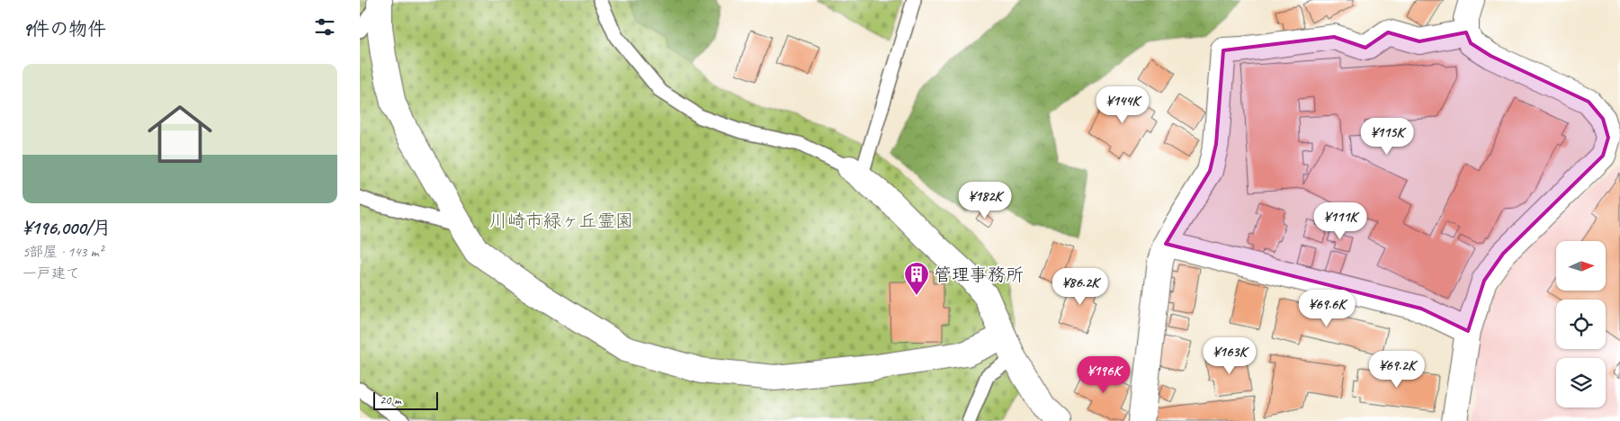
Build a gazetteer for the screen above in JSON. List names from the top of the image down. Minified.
{"parks":["川崎市緑ヶ丘霊園"],"places":{"building":["管理事務所"]},"scale_bar":"20 m","north":"right","page":{"heading":"9件の物件","list":[{"name":"¥196,000/月","note":"5部屋 · 143 m² · 一戸建て"}],"price":["¥144K","¥115K","¥182K","¥111K","¥86.2K","¥69.6K","¥163K","¥69.2K","¥196K"],"scale":"20 m"}}
